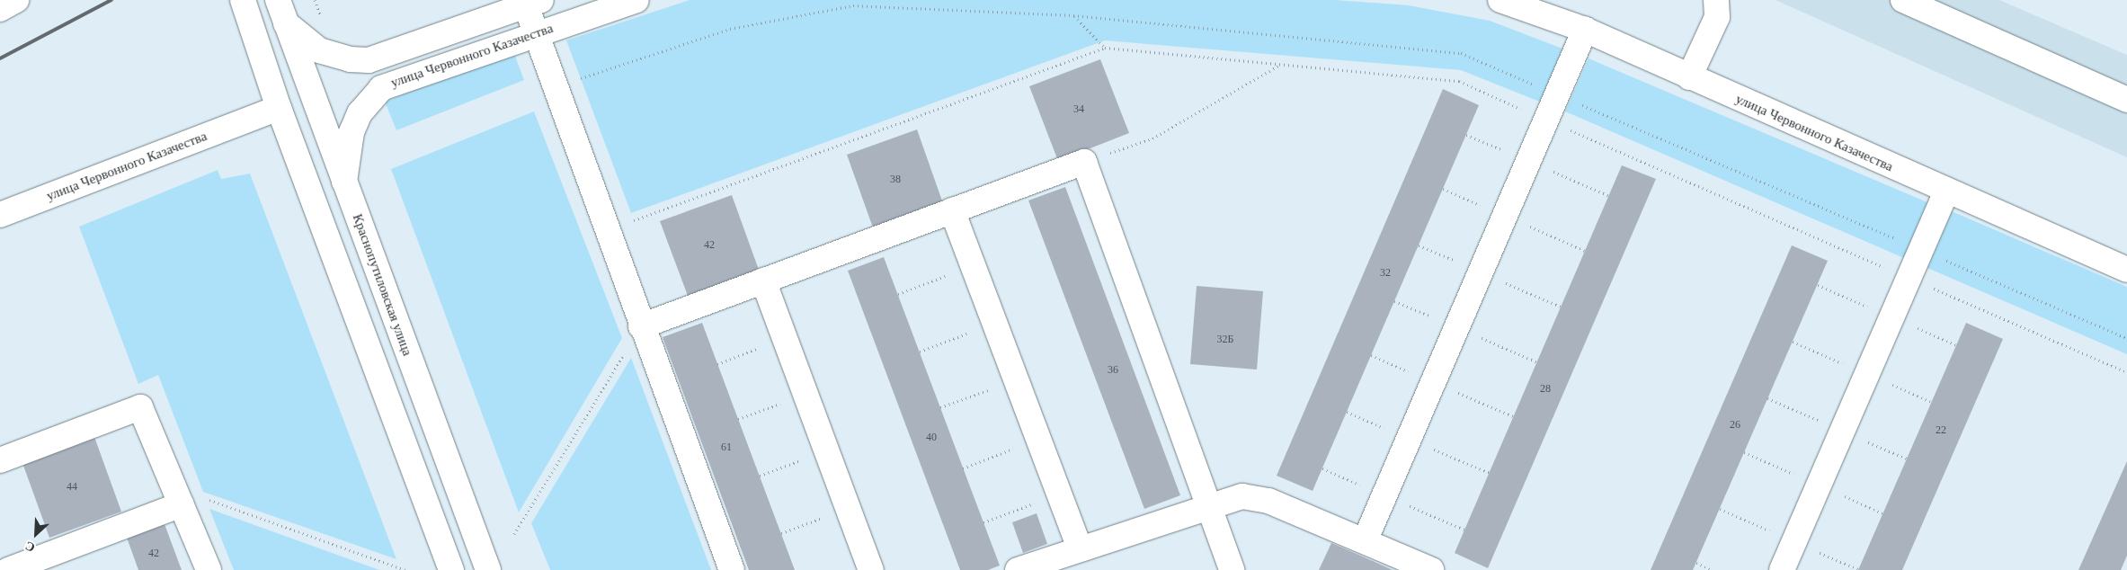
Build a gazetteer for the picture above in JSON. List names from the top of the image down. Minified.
{"streets":{"street":["улица Червонного Казачества","Краснопутиловская улица"]},"crossings":[["улица Червонного Казачества","Краснопутиловская улица"]],"house_numbers":["34","38","42","32","32Б","36","28","26","22","40","61","44","42"],"north":"bottom left"}
